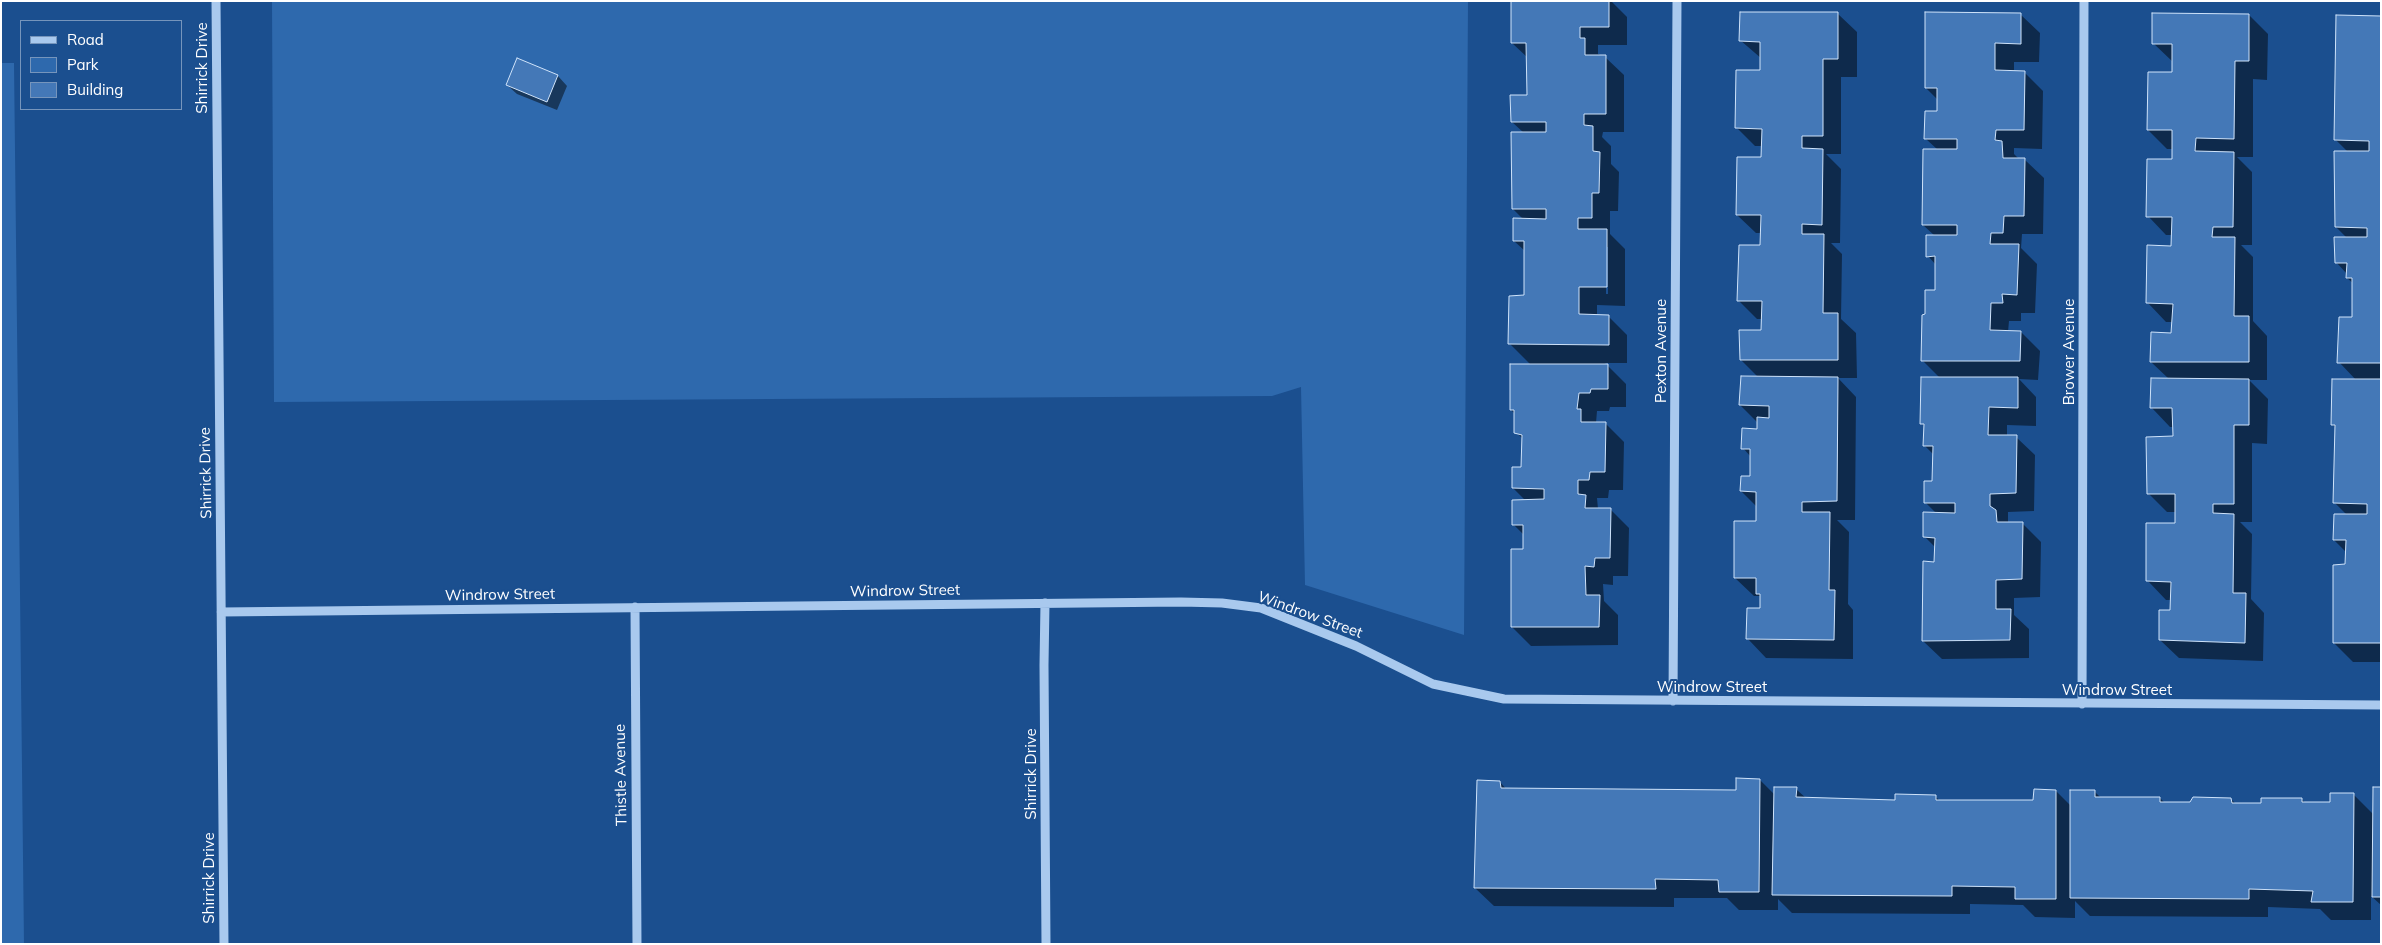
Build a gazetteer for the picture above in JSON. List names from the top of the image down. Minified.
{"streets":{"street":["Shirrick Drive","Pexton Avenue","Brower Avenue","Windrow Street","Thistle Avenue"]},"crossings":[["Shirrick Drive","Windrow Street"],["Pexton Avenue","Windrow Street"],["Brower Avenue","Windrow Street"],["Windrow Street","Thistle Avenue"]],"legend":["Road","Park","Building"]}
